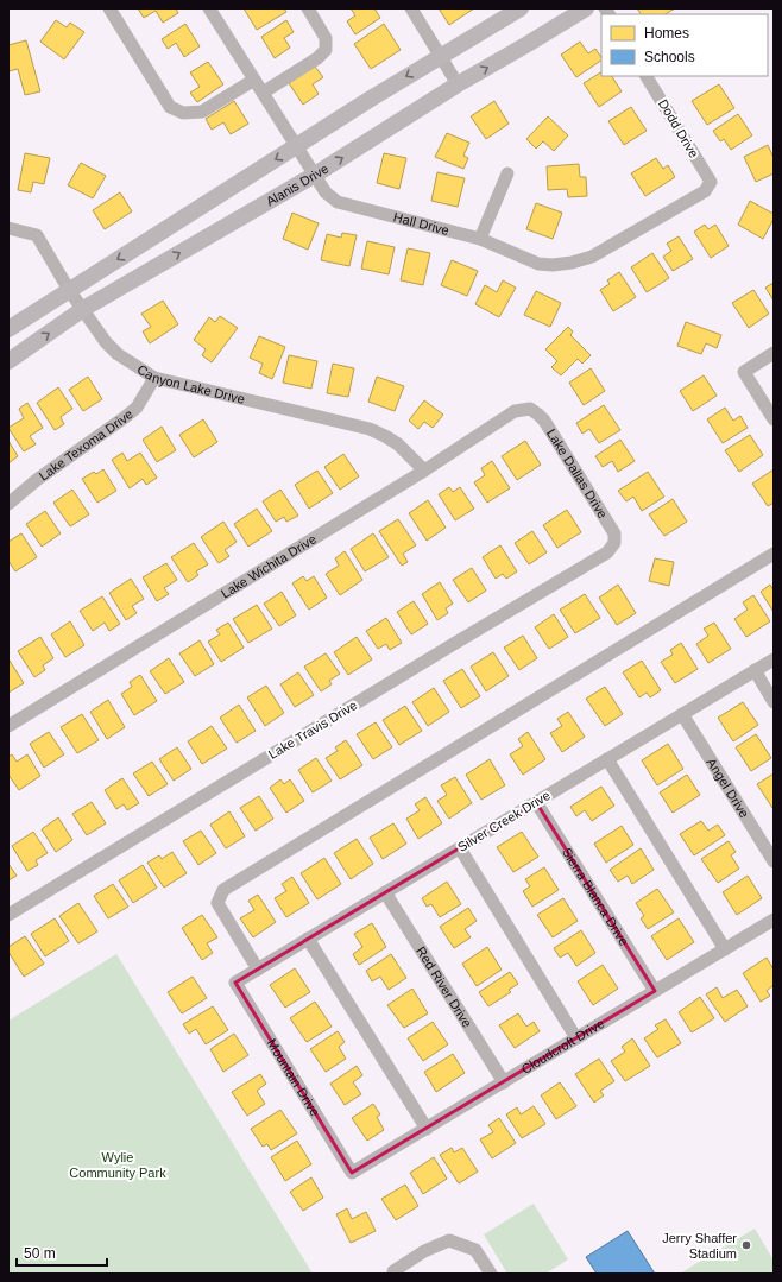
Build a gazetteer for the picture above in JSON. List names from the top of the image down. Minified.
{"streets":{"main road":["Alanis Drive"],"street":["Dodd Drive","Hall Drive","Canyon Lake Drive","Lake Texoma Drive","Lake Dallas Drive","Lake Wichita Drive","Lake Travis Drive","Angel Drive","Silver Creek Drive","Sierra Blanca Drive","Red River Drive","Cloudcroft Drive","Mountain Drive"]},"crossings":[["Dodd Drive","Hall Drive"],["Alanis Drive","Hall Drive"],["Alanis Drive","Canyon Lake Drive"],["Canyon Lake Drive","Lake Texoma Drive"],["Canyon Lake Drive","Lake Wichita Drive"],["Lake Dallas Drive","Lake Wichita Drive"],["Lake Dallas Drive","Lake Travis Drive"],["Angel Drive","Silver Creek Drive"],["Silver Creek Drive","Sierra Blanca Drive"],["Silver Creek Drive","Red River Drive"],["Silver Creek Drive","Mountain Drive"],["Sierra Blanca Drive","Cloudcroft Drive"],["Red River Drive","Cloudcroft Drive"],["Cloudcroft Drive","Mountain Drive"]],"parks":["Wylie Community Park"],"places":["Jerry Shaffer Stadium"],"legend":["Homes","Schools"],"scale_bar":"50 m"}
